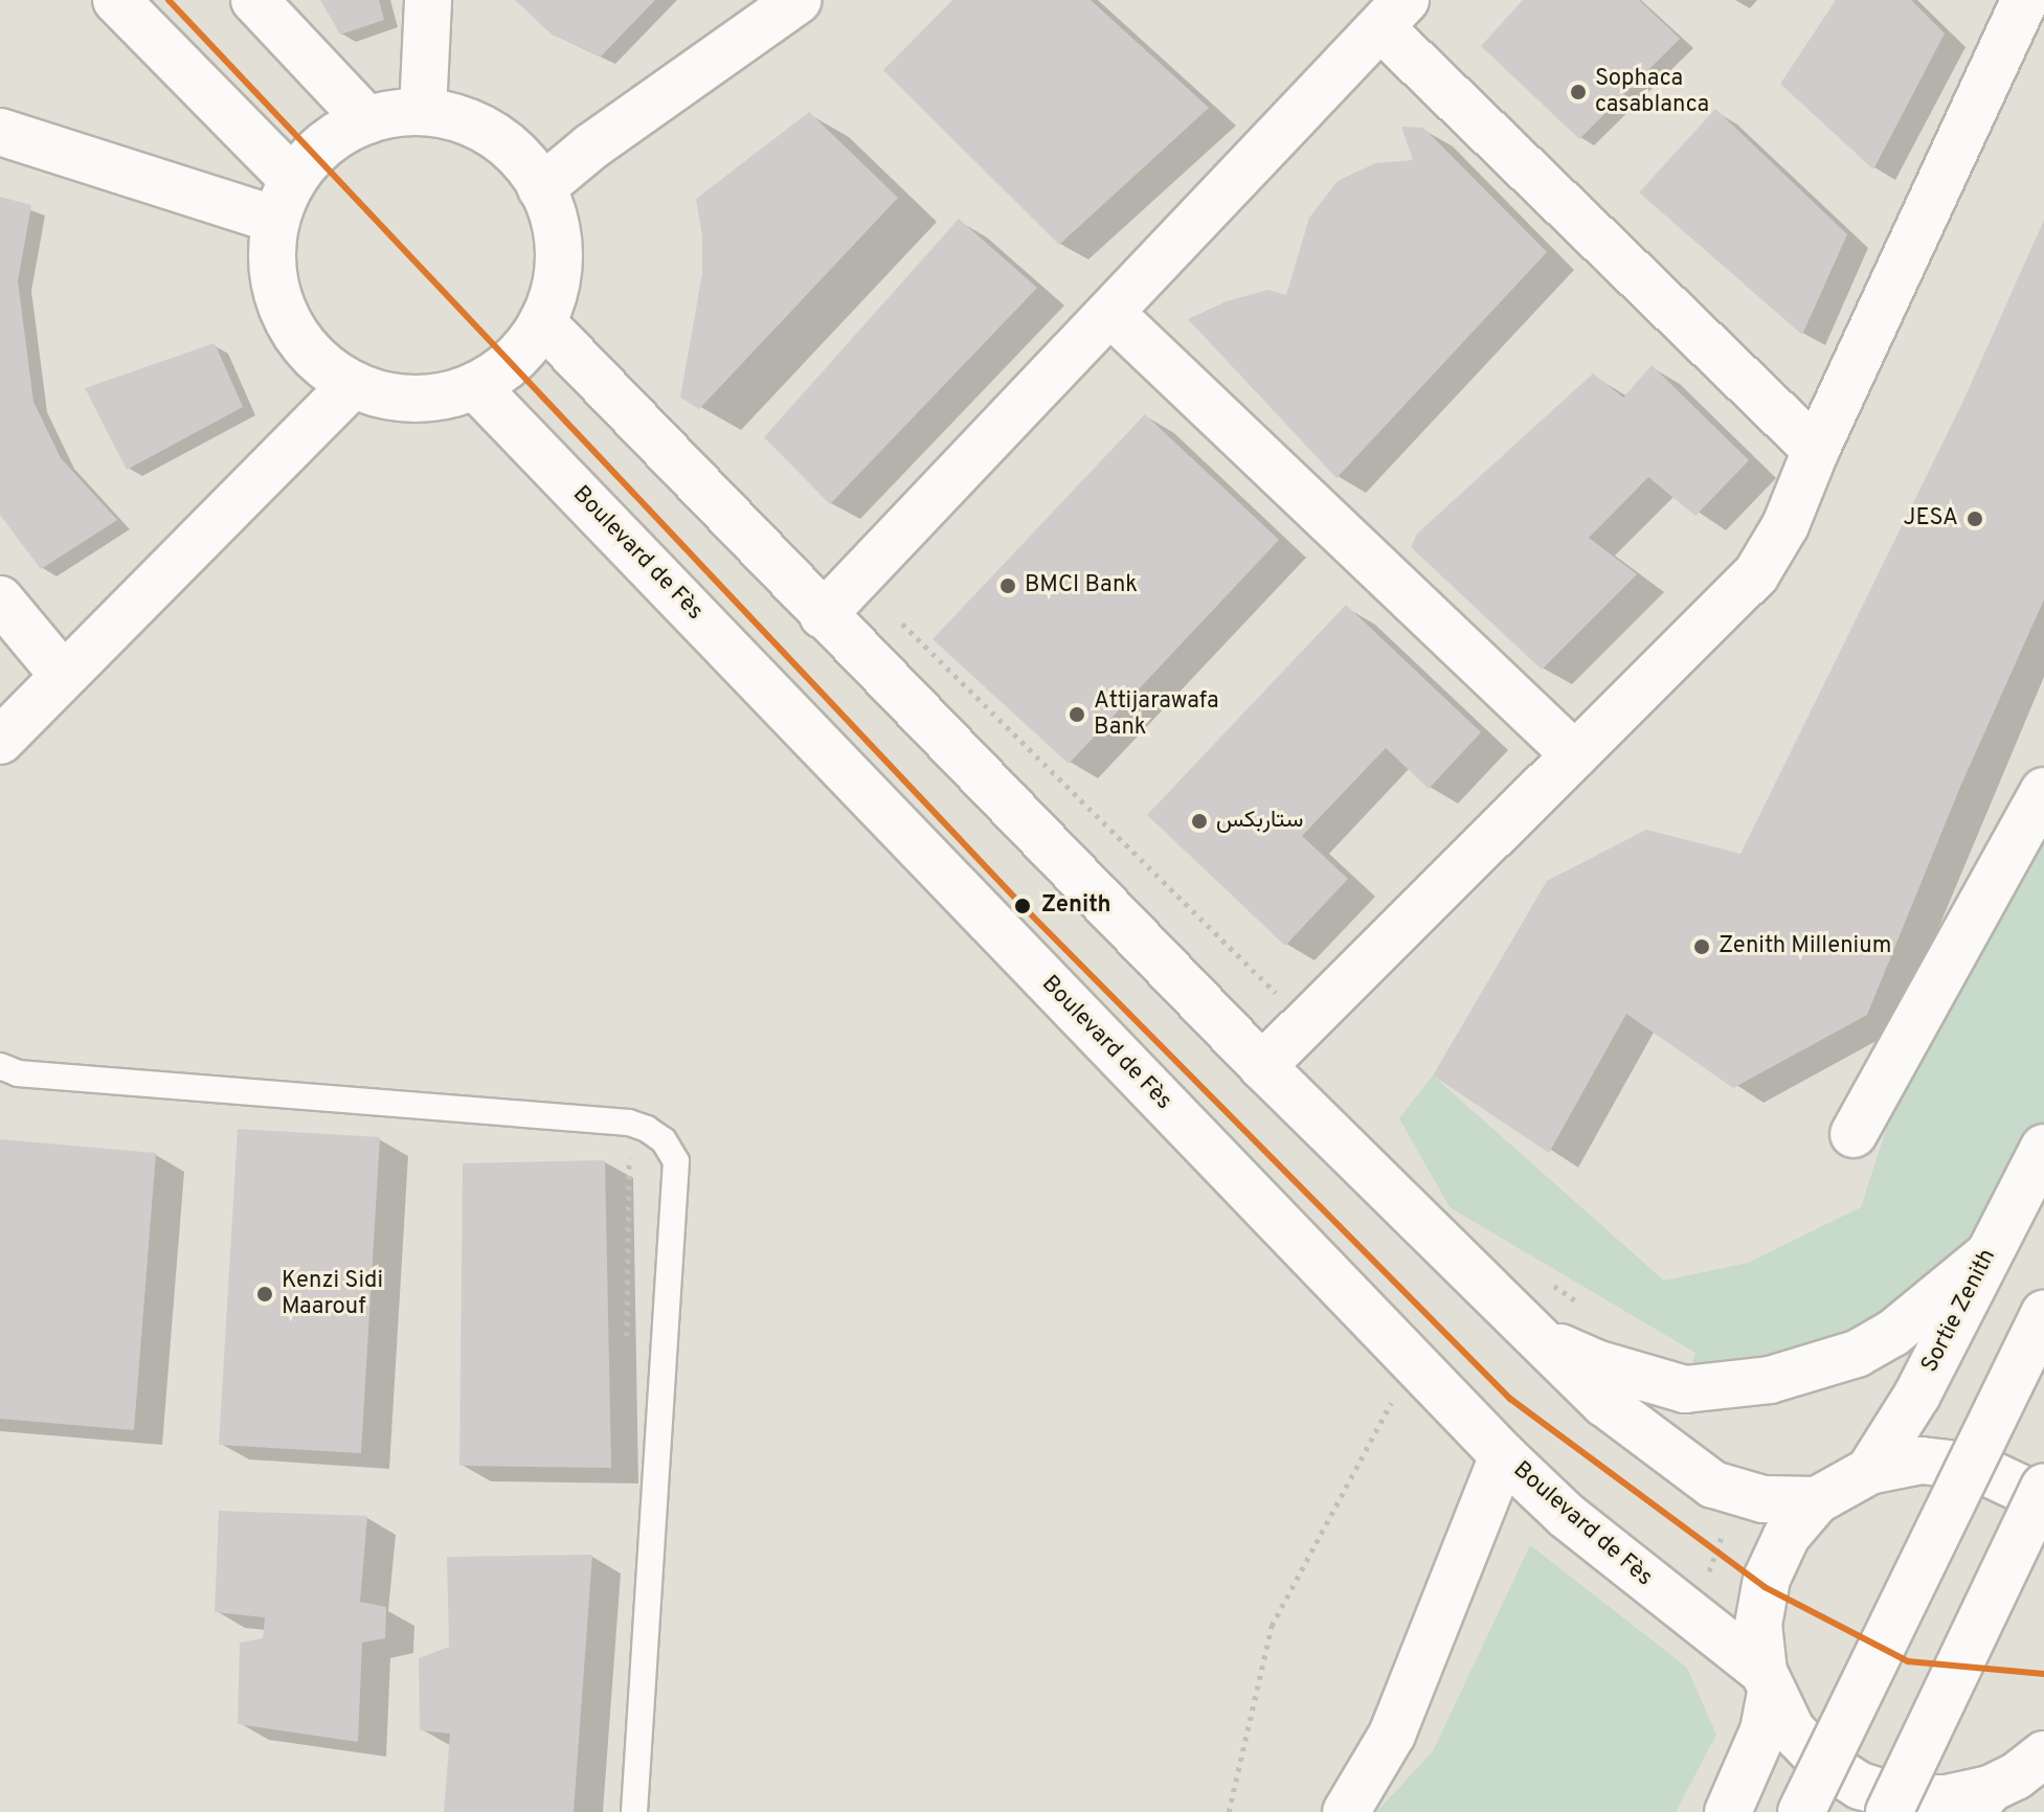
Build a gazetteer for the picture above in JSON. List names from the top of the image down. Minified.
{"streets":{"main road":["Boulevard de Fès","Sortie Zenith"]},"places":["Sophaca casablanca","JESA","BMCI Bank","Attijarawafa Bank","ستاربكس","Zenith","Zenith Millenium","Kenzi Sidi Maarouf"]}
